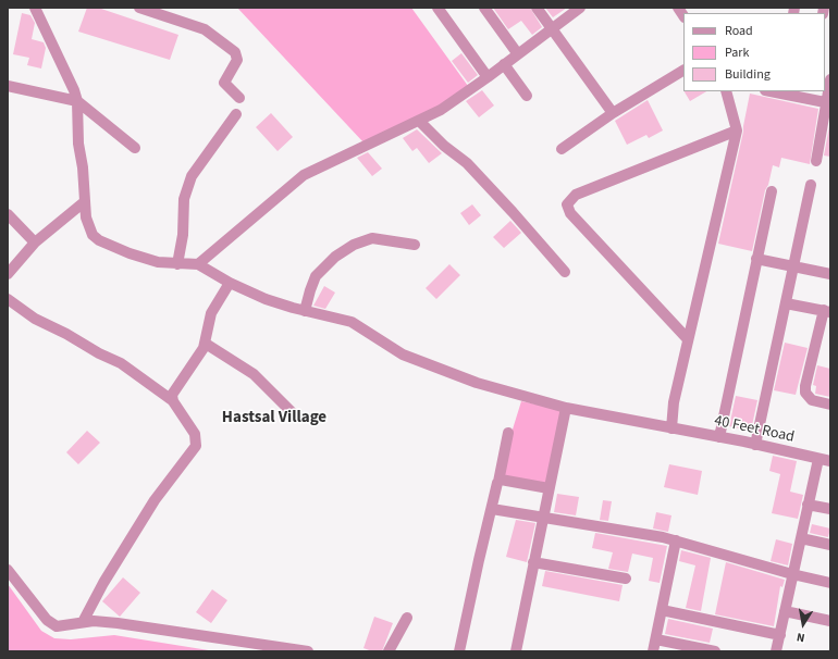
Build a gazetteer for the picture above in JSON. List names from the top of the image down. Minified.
{"streets":{"street":["40 Feet Road"]},"districts":["Hastsal Village"],"legend":["Road","Park","Building"],"north":"bottom"}
